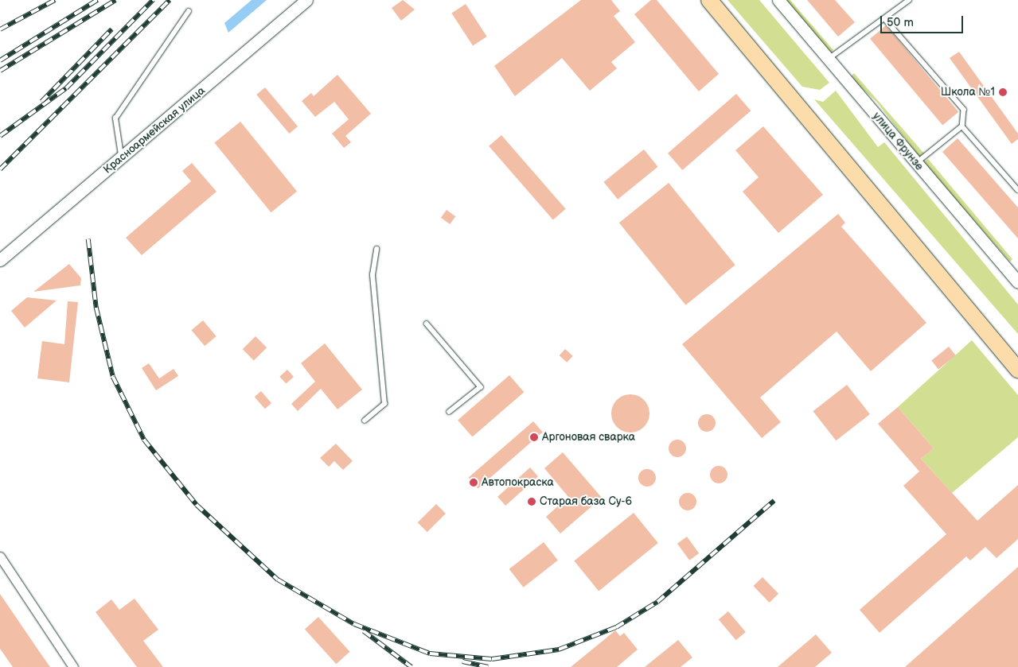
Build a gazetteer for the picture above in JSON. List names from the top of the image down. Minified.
{"streets":{"main road":["Красноармейская улица","улица Фрунзе"]},"places":["Школа №1","Аргоновая сварка","Автопокраска","Старая база Су-6"],"scale_bar":"50 m"}
